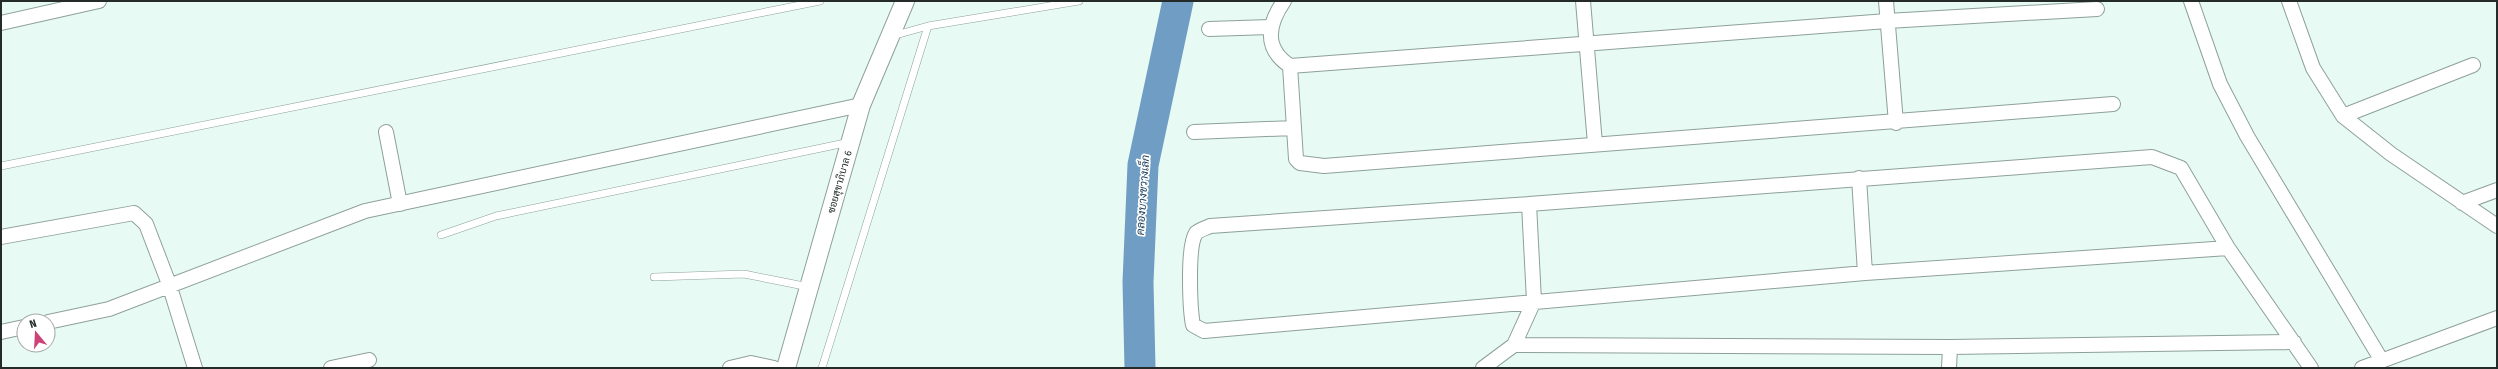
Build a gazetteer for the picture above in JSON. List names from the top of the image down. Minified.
{"streets":{"street":["ซอยสุขาภิบาล 6"]},"water":["คลองบางขวางเล็ก"],"north":"top"}
